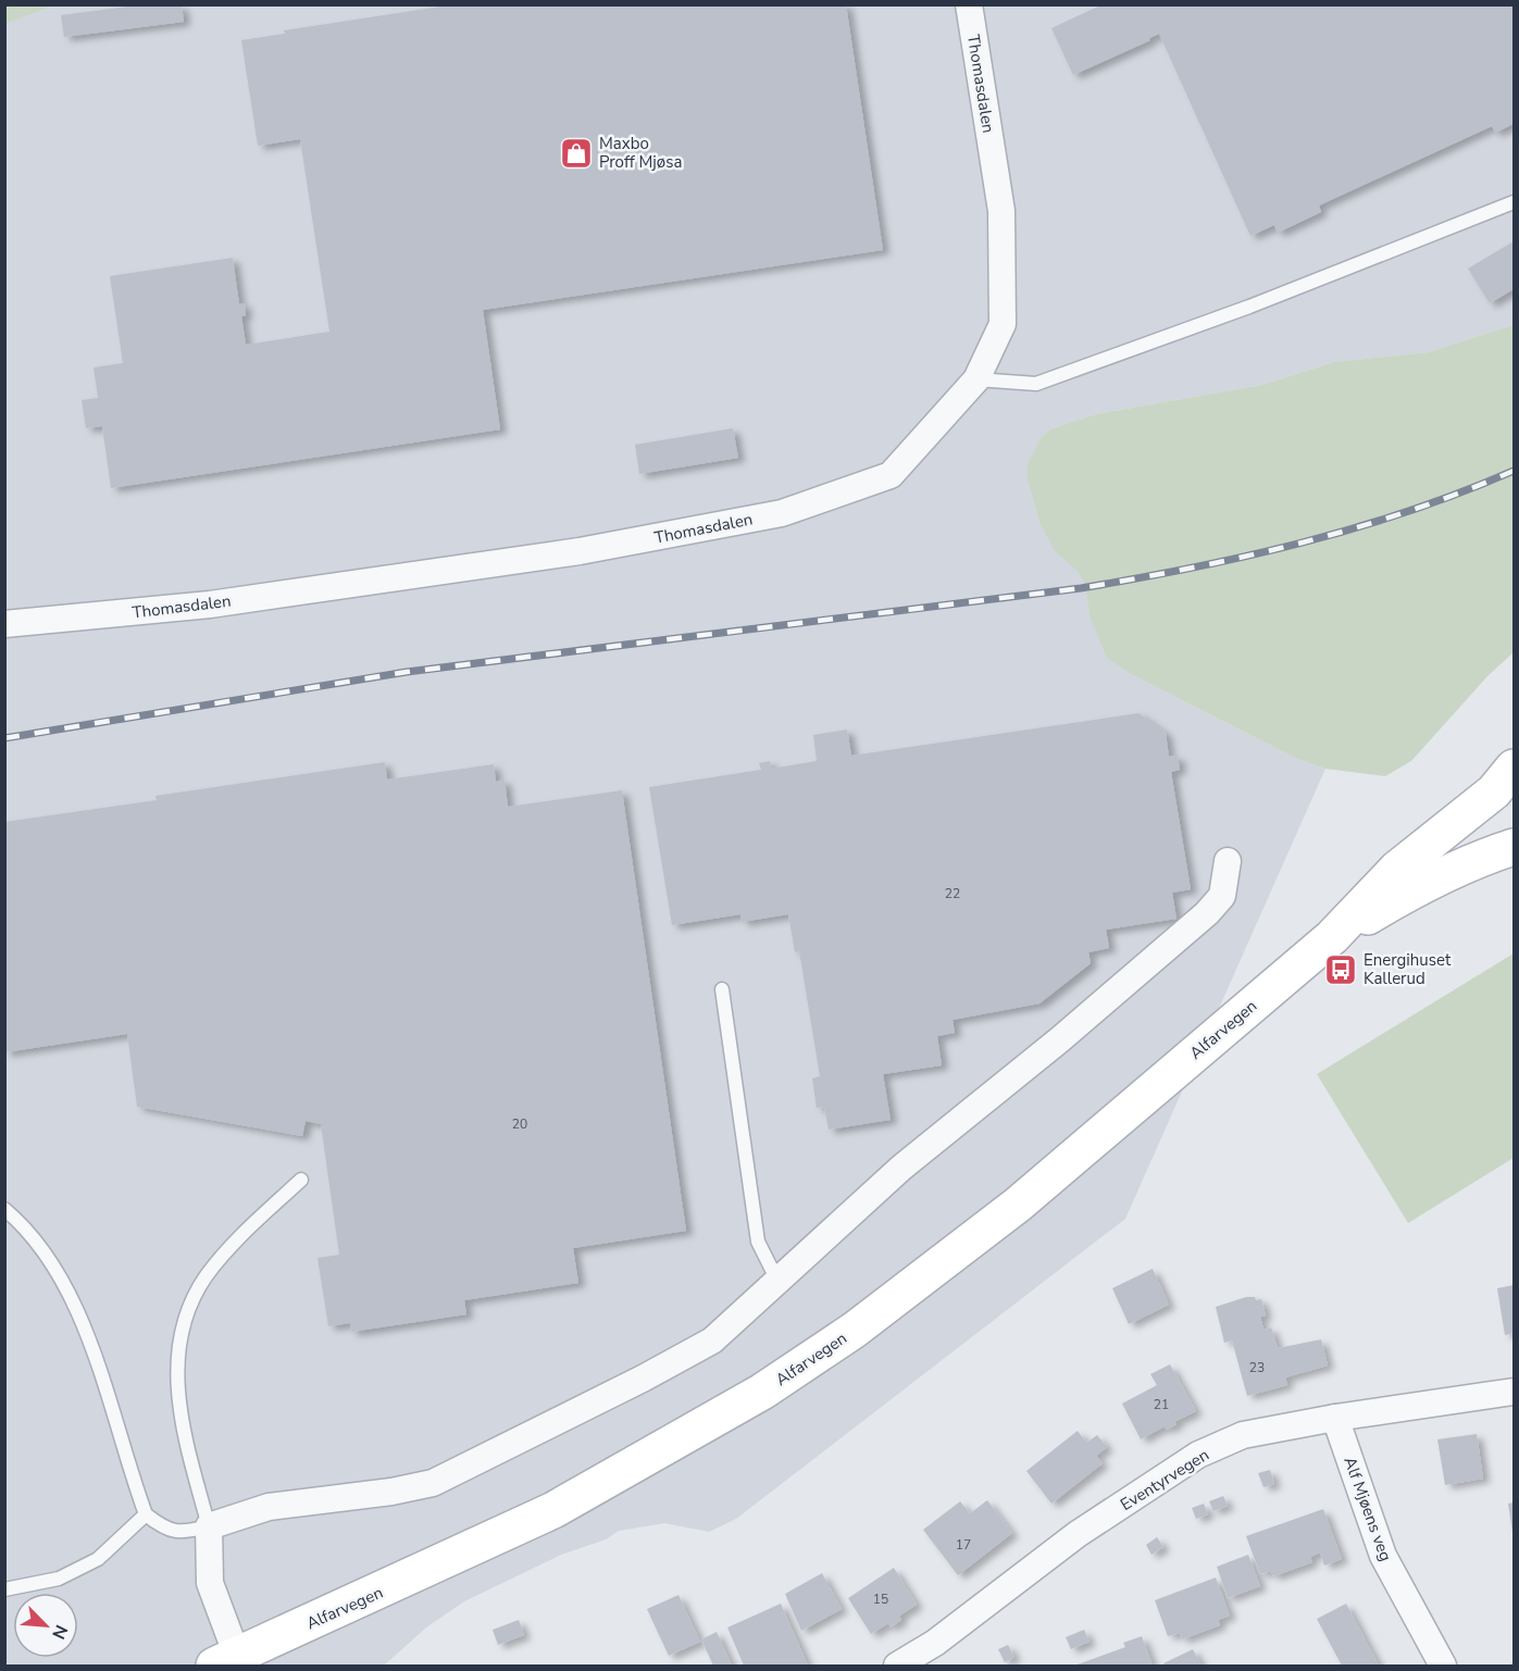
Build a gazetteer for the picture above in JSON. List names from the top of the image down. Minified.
{"streets":{"main road":["Alfarvegen"],"street":["Thomasdalen","Eventyrvegen","Alf Mjøens veg"]},"crossings":[["Eventyrvegen","Alf Mjøens veg"]],"places":{"shop":["Maxbo Proff Mjøsa"],"bus stop":["Energihuset Kallerud"]},"house_numbers":["22","20","23","21","17","15"],"north":"bottom right"}
